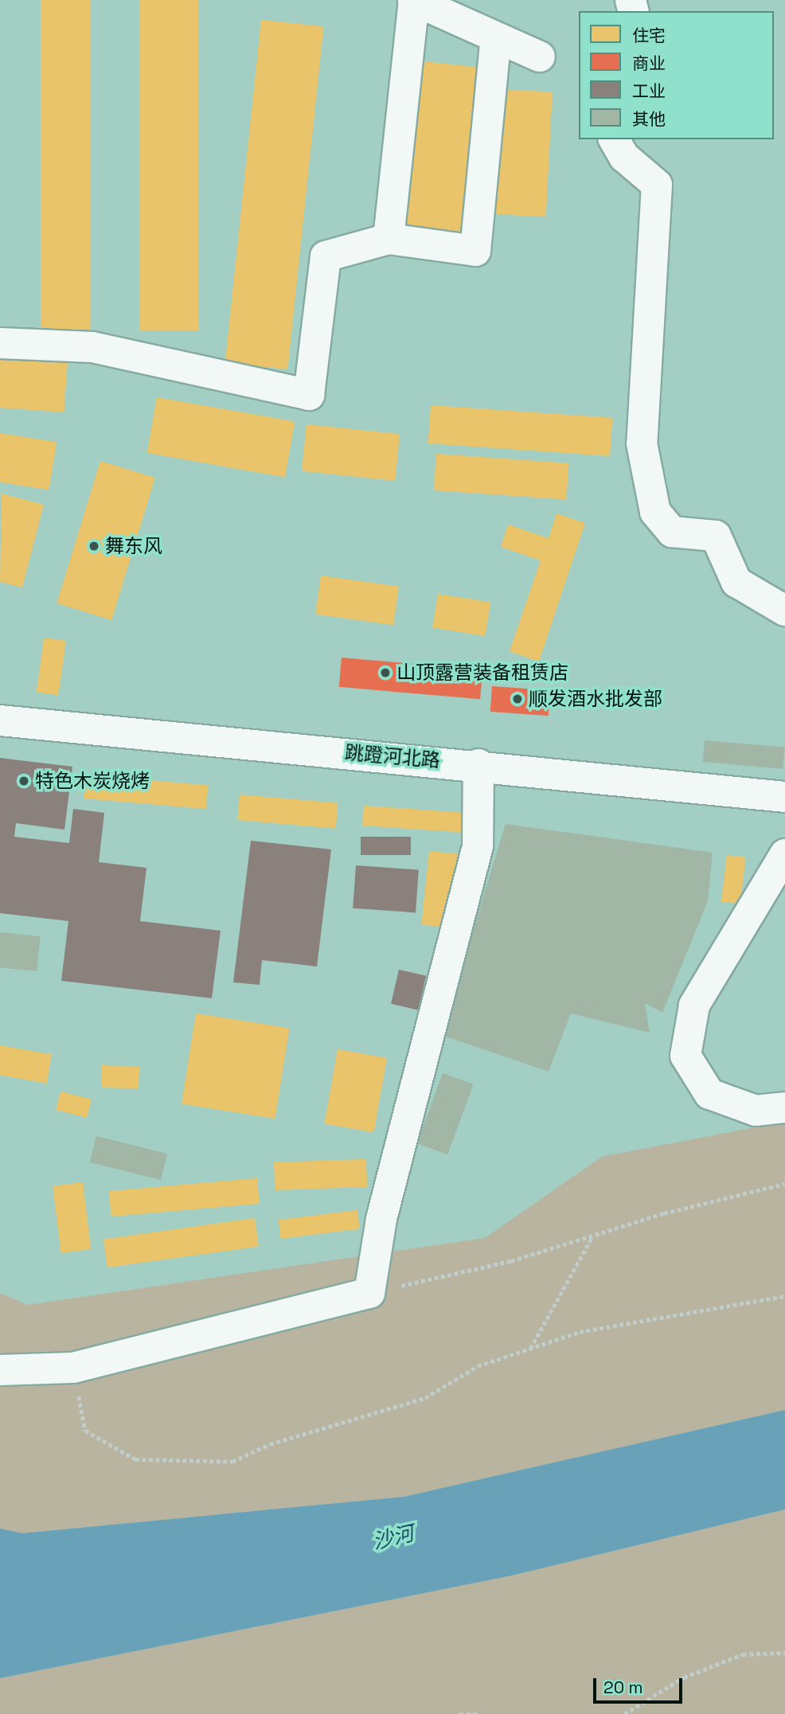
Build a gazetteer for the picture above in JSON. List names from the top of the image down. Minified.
{"streets":{"street":["跳蹬河北路"]},"water":["沙河"],"places":["舞东风","山顶露营装备租赁店","顺发酒水批发部","特色木炭烧烤"],"legend":["住宅","商业","工业","其他"],"scale_bar":"20 m"}
